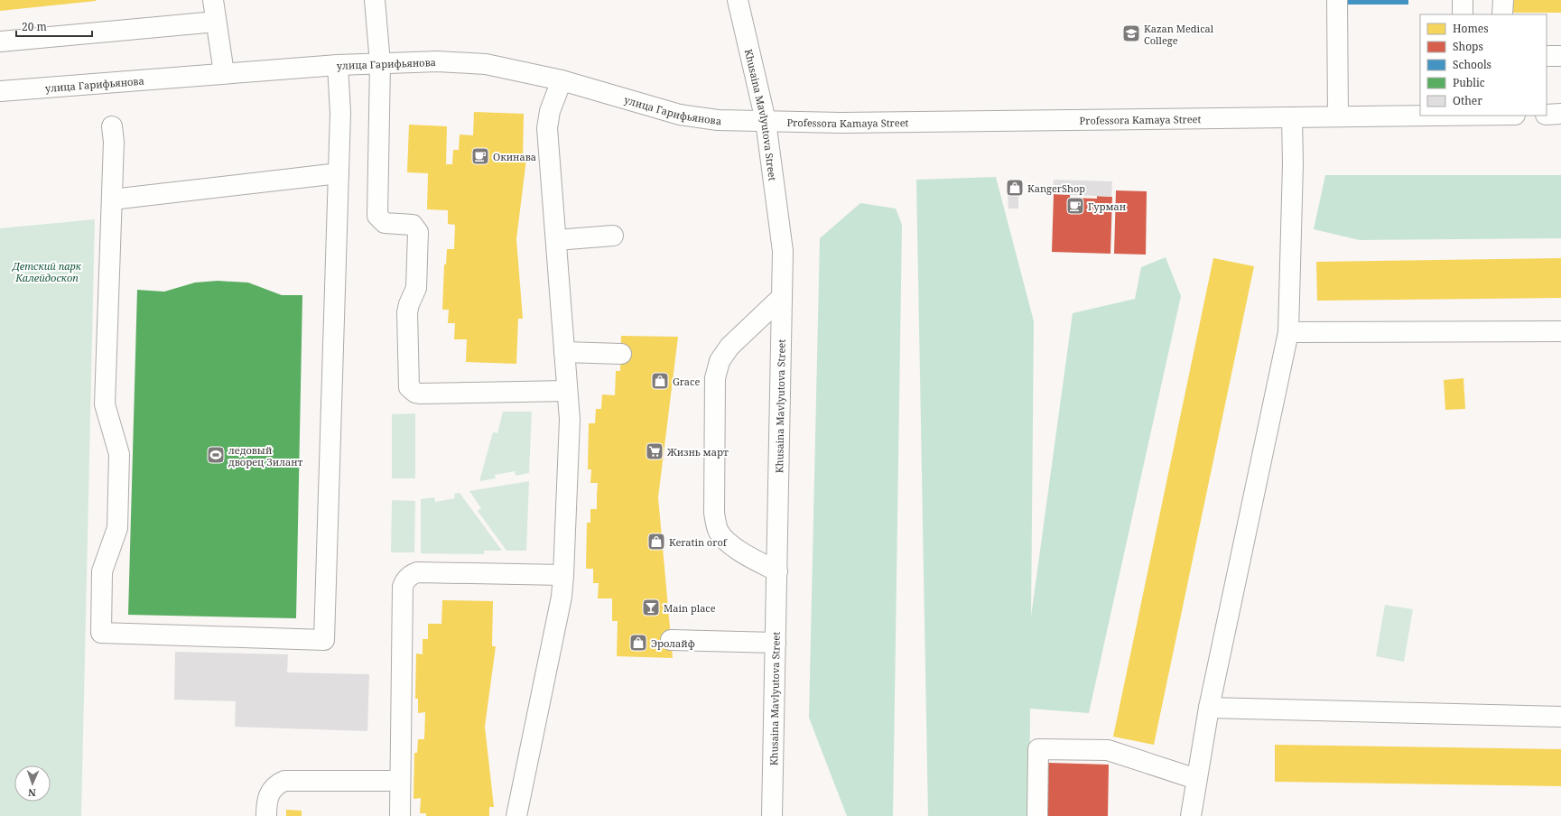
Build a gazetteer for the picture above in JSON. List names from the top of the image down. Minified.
{"streets":{"street":["улица Гарифьянова","Khusaina Mavlyutova Street","Professora Kamaya Street"]},"crossings":[["улица Гарифьянова","Khusaina Mavlyutova Street"],["улица Гарифьянова","Professora Kamaya Street"],["Khusaina Mavlyutova Street","Professora Kamaya Street"]],"parks":["Детский парк Калейдоскоп"],"places":{"school or university":["Kazan Medical College"],"cafe":["Окинава","Гурман"],"shop":["KangerShop","Grace","Keratin orof","Эролайф"],"supermarket":["Жизнь март"],"sports":["ледовый дворец Зилант"],"bar":["Main place"]},"legend":["Homes","Shops","Schools","Public","Other"],"scale_bar":"20 m","north":"bottom"}
